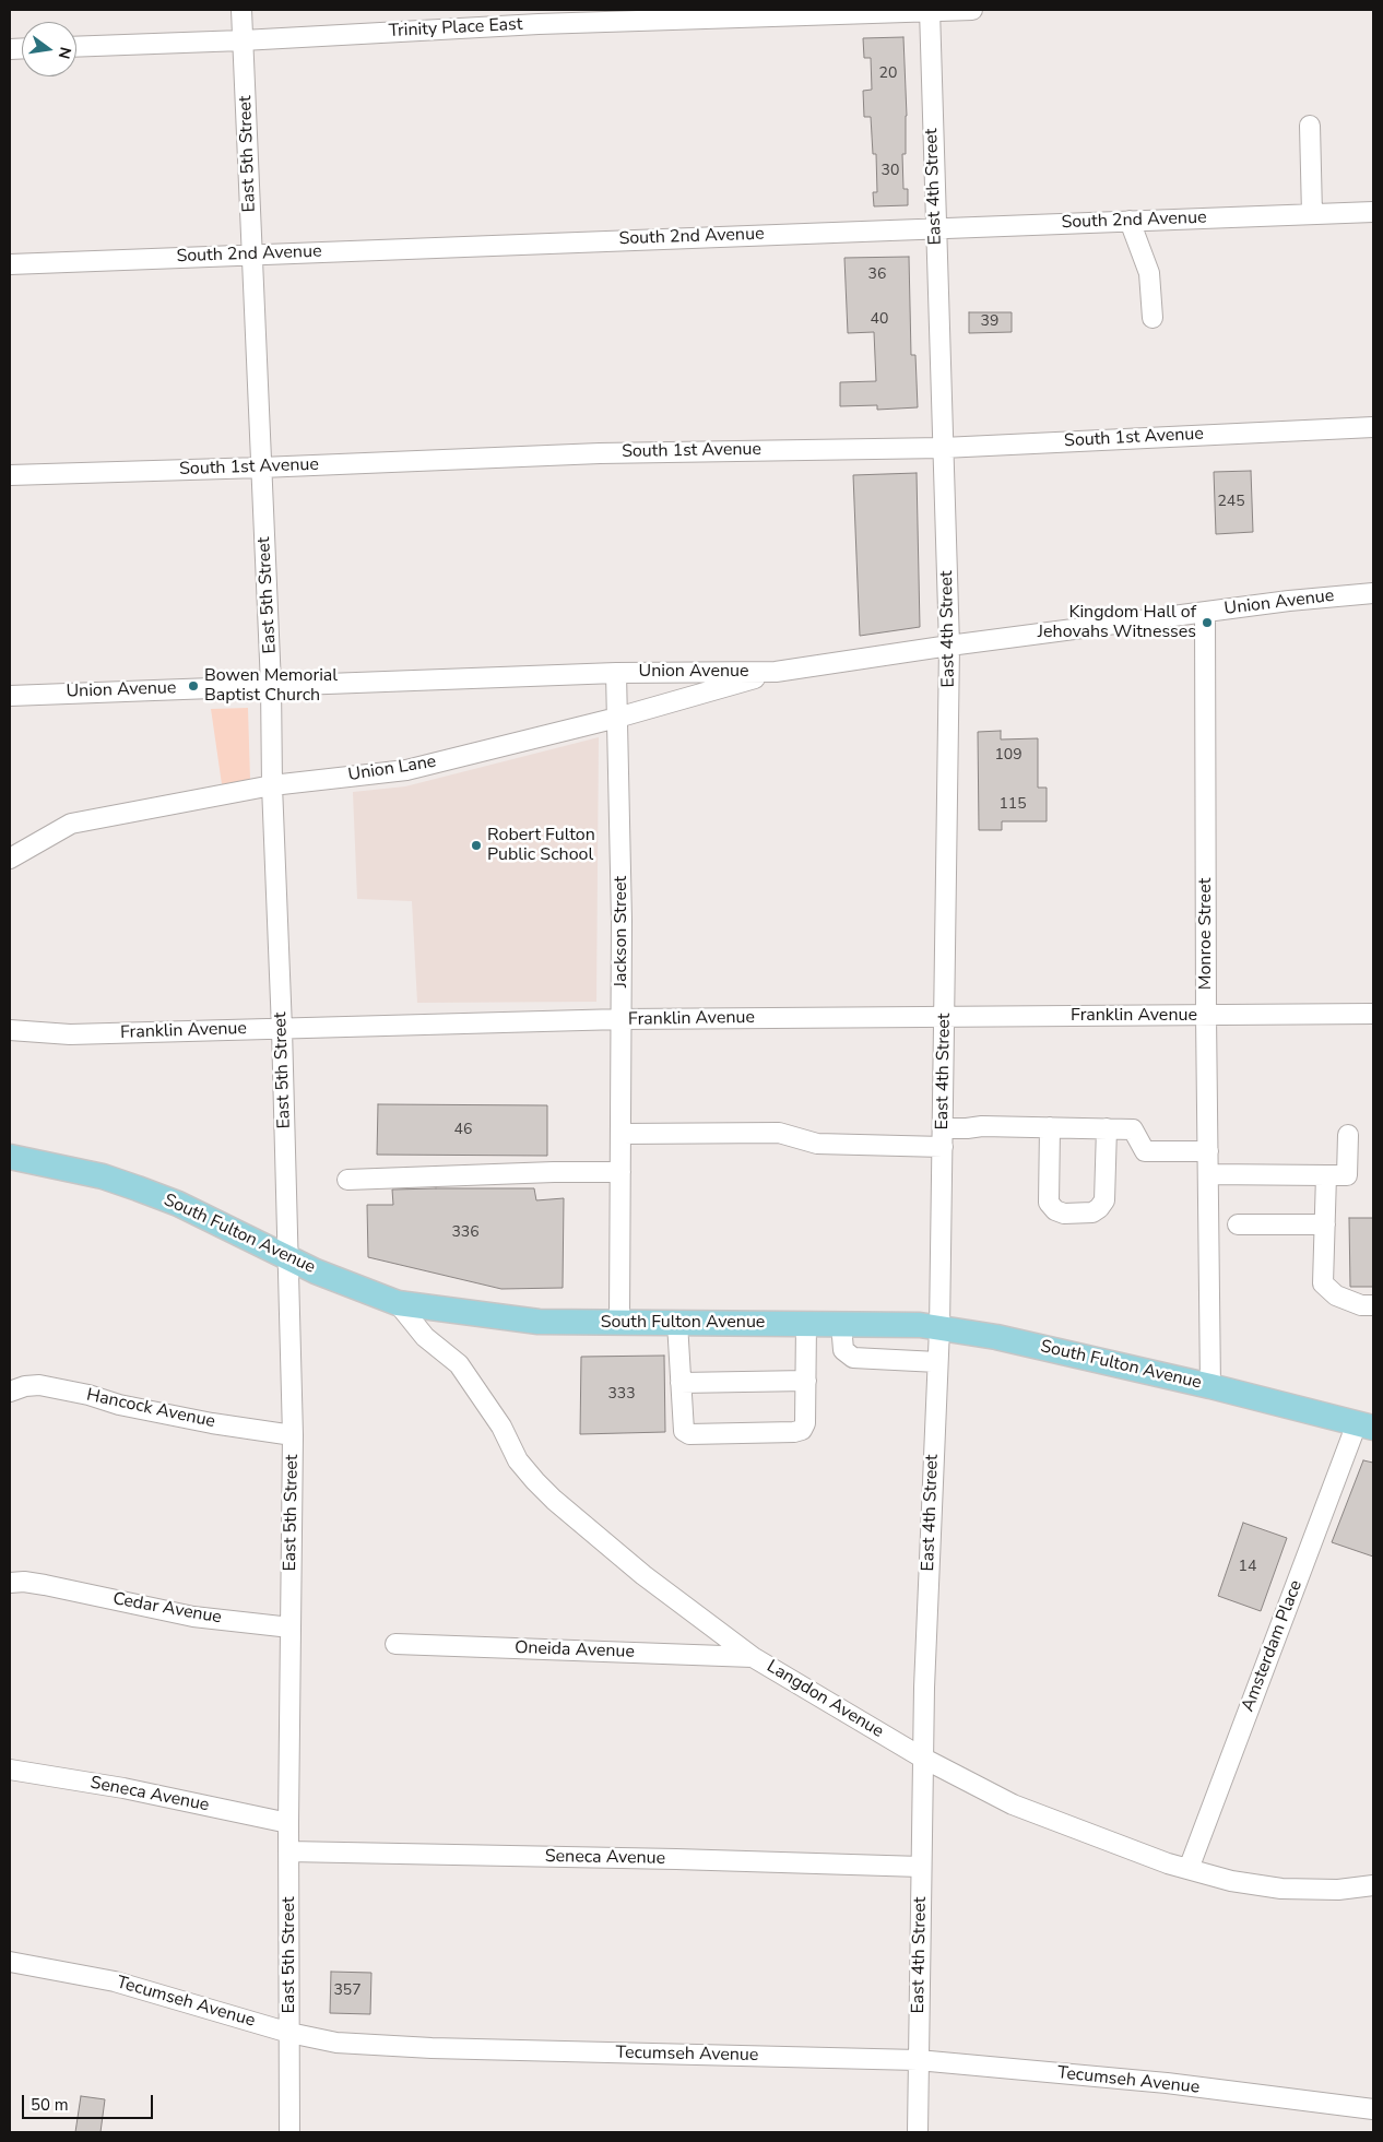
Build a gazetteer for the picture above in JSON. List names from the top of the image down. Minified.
{"streets":{"main road":["South Fulton Avenue"],"street":["Trinity Place East","East 5th Street","East 4th Street","South 2nd Avenue","South 1st Avenue","Union Avenue","Union Lane","Jackson Street","Monroe Street","Franklin Avenue","Hancock Avenue","Cedar Avenue","Amsterdam Place","Oneida Avenue","Langdon Avenue","Seneca Avenue","Tecumseh Avenue"]},"crossings":[["Trinity Place East","East 5th Street"],["Trinity Place East","East 4th Street"],["East 5th Street","South 2nd Avenue"],["East 5th Street","South 1st Avenue"],["East 5th Street","Union Avenue"],["East 5th Street","Union Lane"],["East 5th Street","Franklin Avenue"],["East 5th Street","South Fulton Avenue"],["East 5th Street","Hancock Avenue"],["East 5th Street","Cedar Avenue"],["East 5th Street","Seneca Avenue"],["East 5th Street","Tecumseh Avenue"],["East 4th Street","South 2nd Avenue"],["East 4th Street","South 1st Avenue"],["East 4th Street","Union Avenue"],["East 4th Street","Franklin Avenue"],["East 4th Street","South Fulton Avenue"],["East 4th Street","Langdon Avenue"],["East 4th Street","Seneca Avenue"],["East 4th Street","Tecumseh Avenue"],["Union Avenue","Union Lane"],["Union Avenue","Jackson Street"],["Union Avenue","Monroe Street"],["Union Lane","Jackson Street"],["Jackson Street","Franklin Avenue"],["Jackson Street","South Fulton Avenue"],["Monroe Street","Franklin Avenue"],["Monroe Street","South Fulton Avenue"],["South Fulton Avenue","Amsterdam Place"],["South Fulton Avenue","Langdon Avenue"],["Amsterdam Place","Langdon Avenue"],["Oneida Avenue","Langdon Avenue"]],"places":["Kingdom Hall of Jehovahs Witnesses","Bowen Memorial Baptist Church","Robert Fulton Public School"],"house_numbers":["20","30","36","40","39","245","109","115","46","336","333","14","357"],"scale_bar":"50 m","north":"right"}
